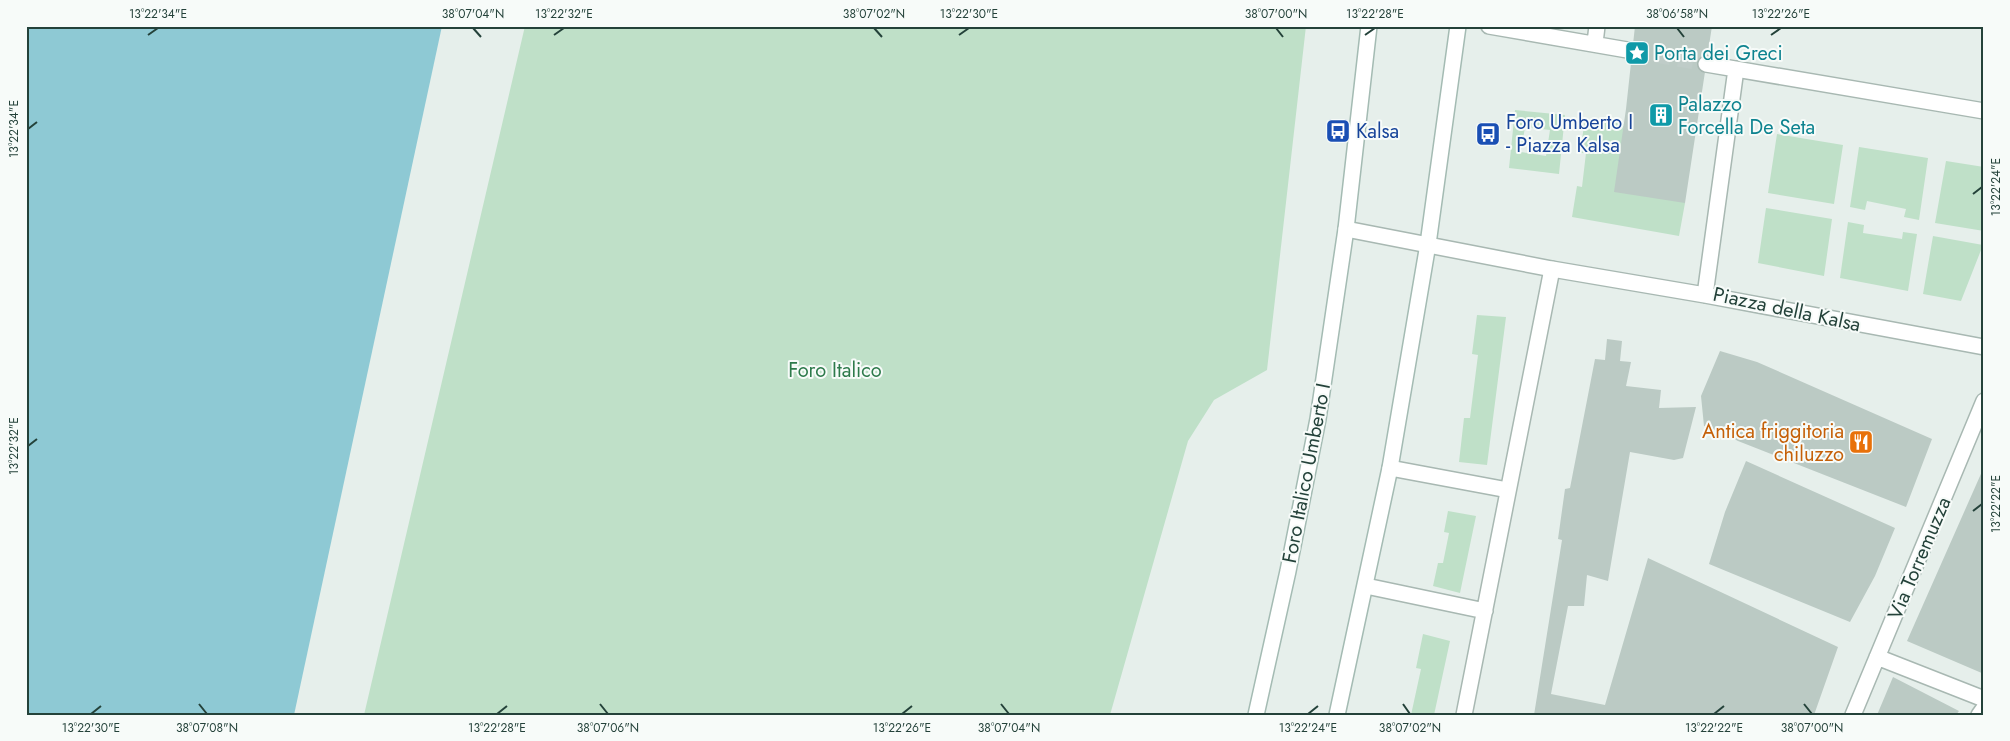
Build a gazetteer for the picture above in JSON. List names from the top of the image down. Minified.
{"streets":{"street":["Piazza della Kalsa","Foro Italico Umberto I","Via Torremuzza"]},"parks":["Foro Italico"],"places":{"place":["Porta dei Greci"],"building":["Palazzo Forcella De Seta"],"bus stop":["Kalsa","Foro Umberto I - Piazza Kalsa"],"restaurant":["Antica friggitoria chiluzzo"]},"coordinates":["13°22'34\"E","38°07'04\"N","13°22'32\"E","38°07'02\"N","13°22'30\"E","38°07'00\"N","13°22'28\"E","38°06'58\"N","13°22'26\"E","13°22'24\"E","13°22'22\"E","38°07'08\"N","38°07'06\"N"]}
